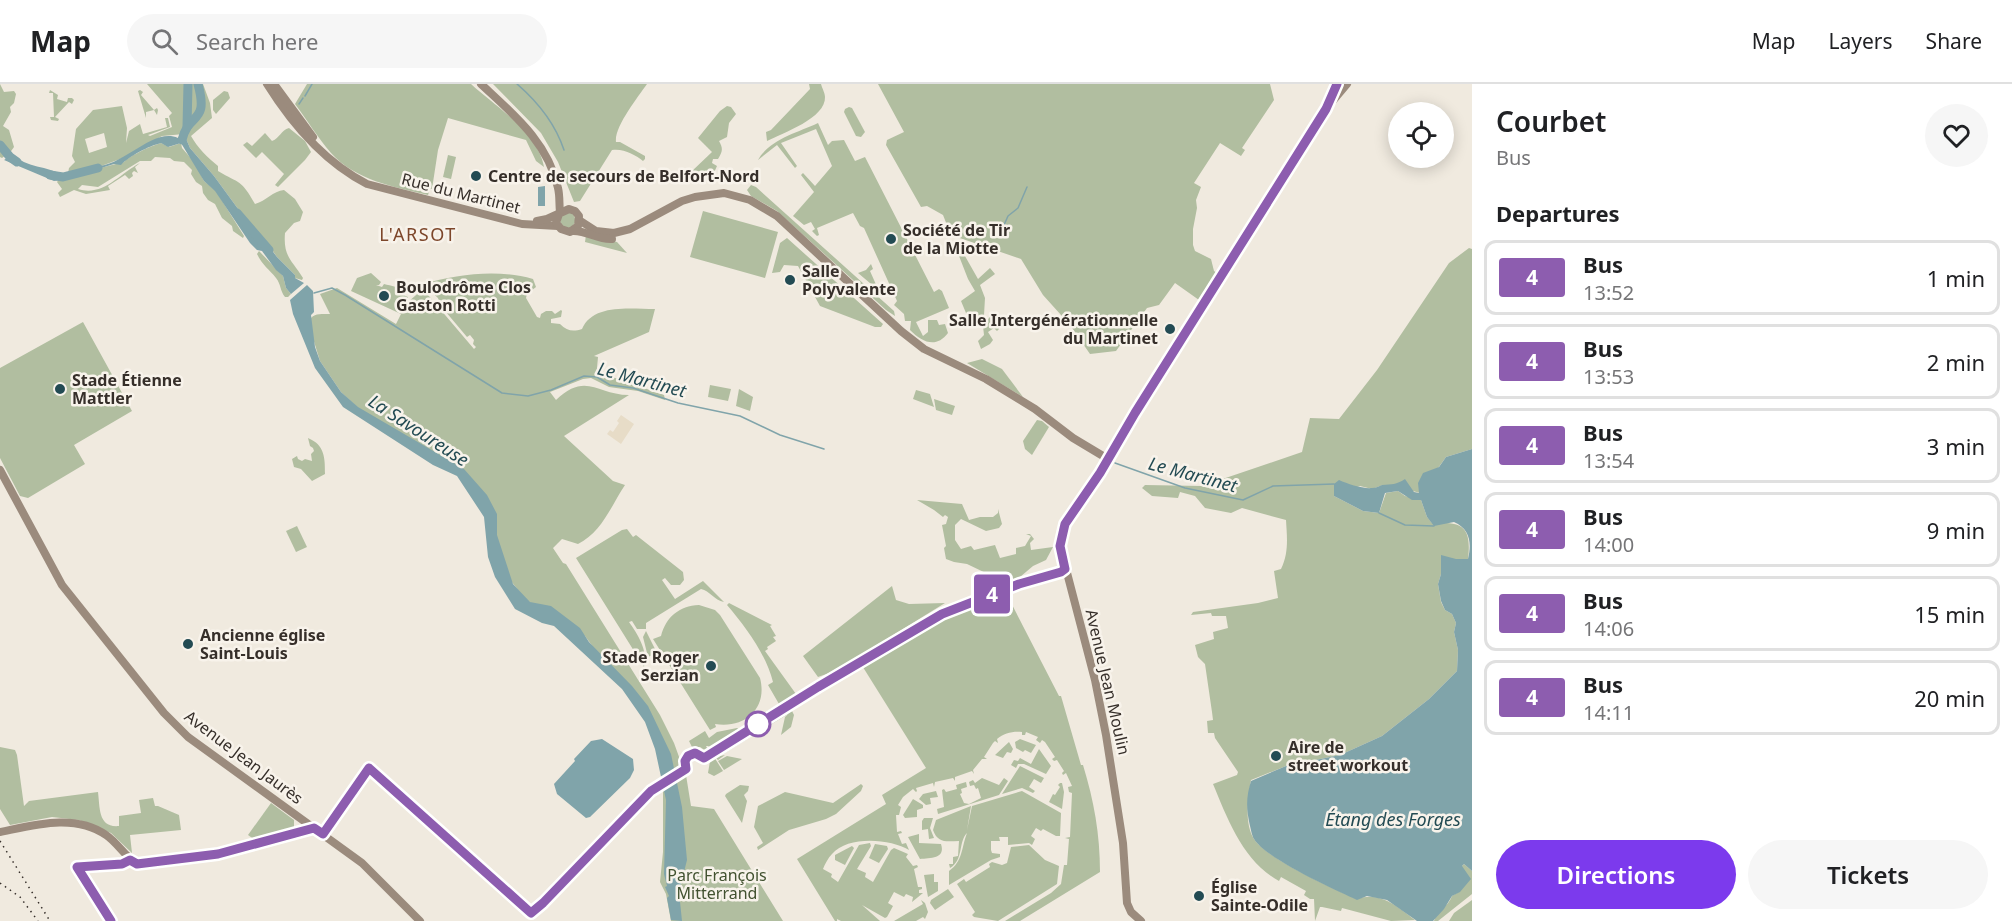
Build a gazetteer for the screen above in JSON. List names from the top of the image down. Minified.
{"streets":{"main road":["Rue du Martinet","Avenue Jean Moulin","Avenue Jean Jaurès"]},"districts":["L'ARSOT"],"water":["Le Martinet","La Savoureuse","Étang des Forges"],"parks":["Parc François Mitterrand"],"places":["Centre de secours de Belfort-Nord","Société de Tir de la Miotte","Salle Polyvalente","Boulodrôme Clos Gaston Rotti","Salle Intergénérationnelle du Martinet","Stade Étienne Mattler","Ancienne église Saint-Louis","Stade Roger Serzian","Aire de street workout","Église Sainte-Odile"],"lines":["bus line 4"],"page":{"header":"Map","search":"Search here","nav":["Map","Layers","Share"],"on_map":"4","heading":[["Courbet","Bus"],"Departures"],"list":[{"mark":"4","name":"Bus","note":"13:52","value":"1 min"},{"mark":"4","name":"Bus","note":"13:53","value":"2 min"},{"mark":"4","name":"Bus","note":"13:54","value":"3 min"},{"mark":"4","name":"Bus","note":"14:00","value":"9 min"},{"mark":"4","name":"Bus","note":"14:06","value":"15 min"},{"mark":"4","name":"Bus","note":"14:11","value":"20 min"}],"buttons":["Directions","Tickets"]}}
